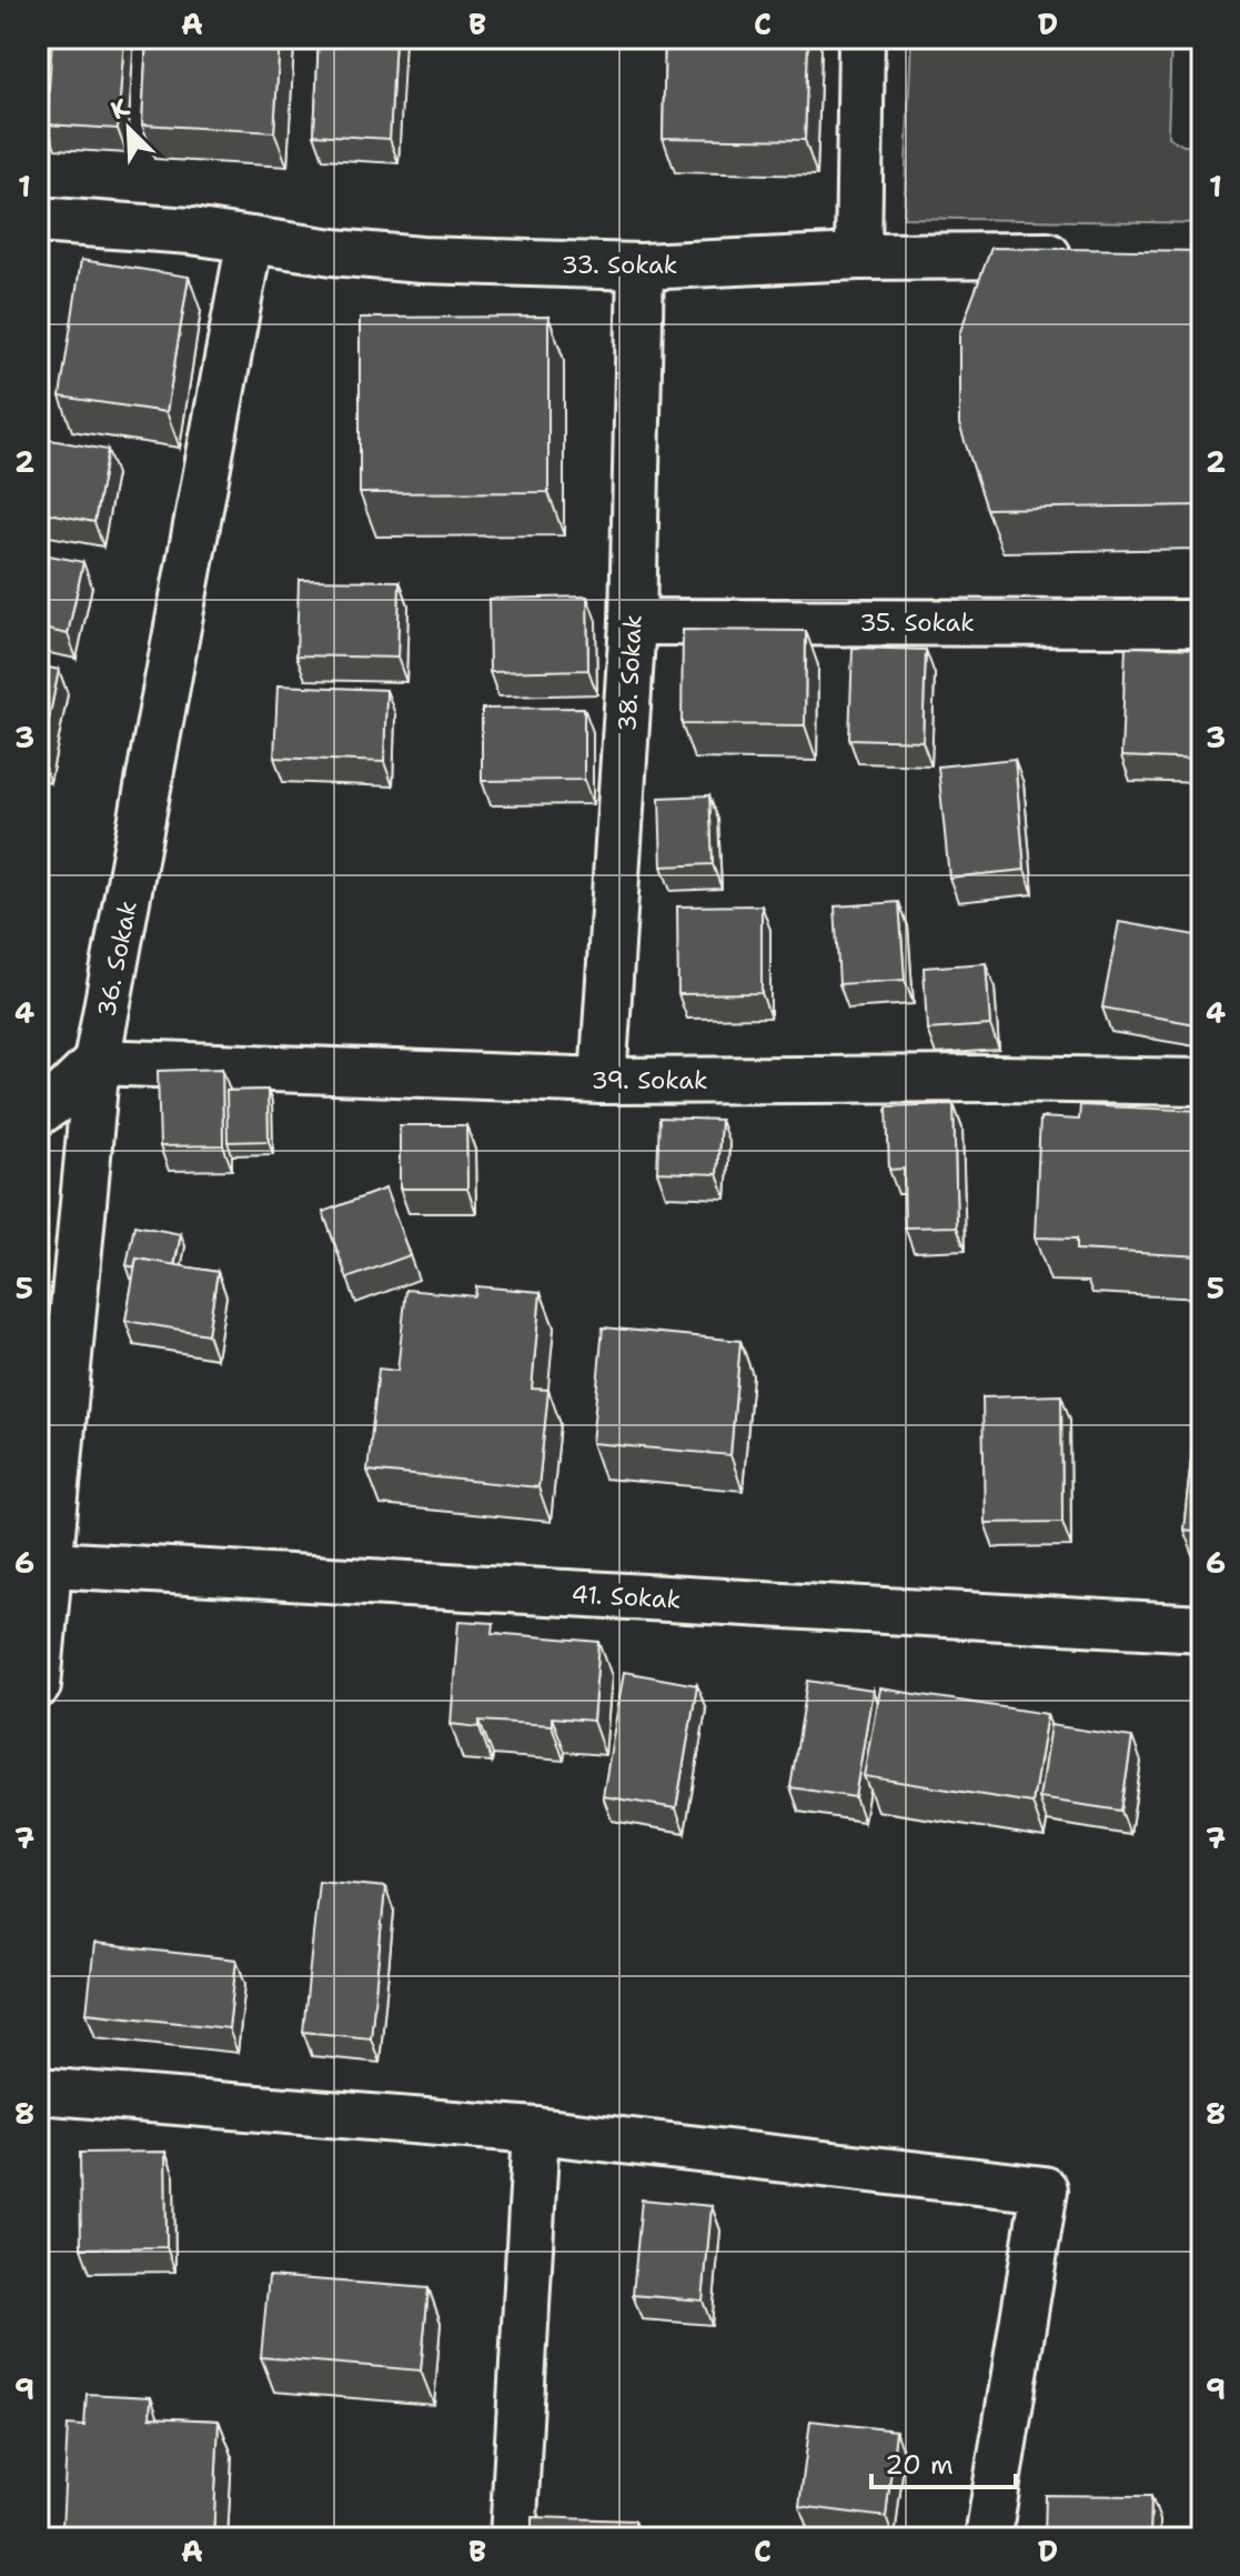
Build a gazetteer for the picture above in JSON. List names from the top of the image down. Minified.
{"streets":{"street":["33. Sokak","35. Sokak","38. Sokak","36. Sokak","39. Sokak","41. Sokak"]},"crossings":[["33. Sokak","38. Sokak"],["33. Sokak","36. Sokak"],["35. Sokak","38. Sokak"],["38. Sokak","39. Sokak"],["36. Sokak","39. Sokak"],["36. Sokak","41. Sokak"]],"scale_bar":"20 m","north":"top left","grid":{"columns":["A","B","C","D"],"rows":["1","2","3","4","5","6","7","8","9"]}}
